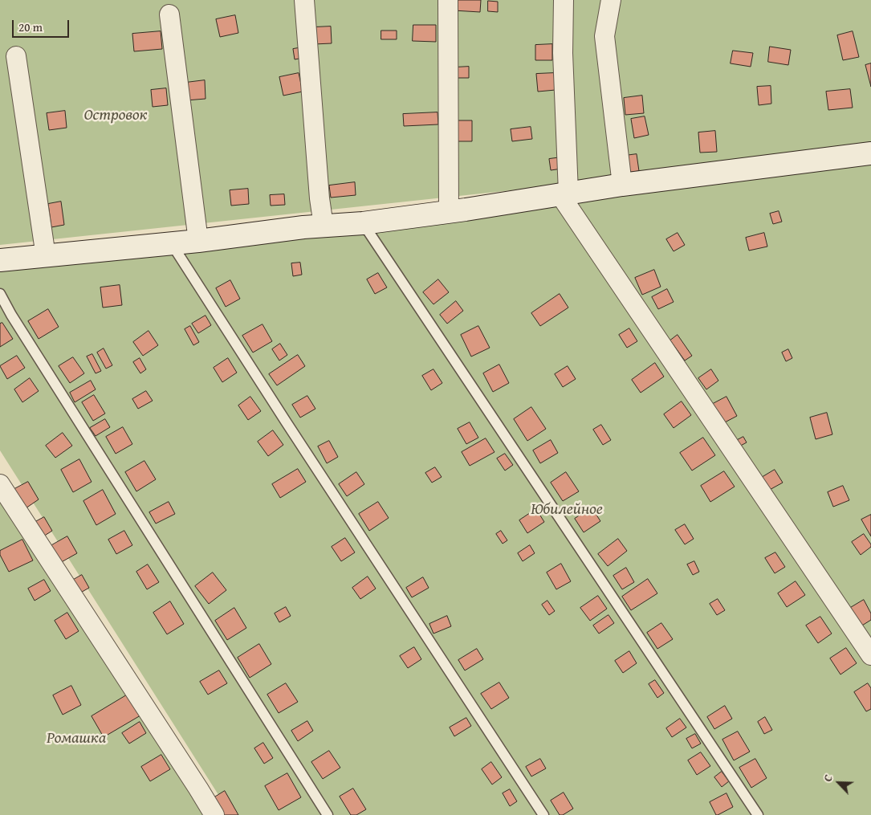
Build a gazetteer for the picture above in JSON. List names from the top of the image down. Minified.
{"parks":["Островок","Юбилейное","Ромашка"],"scale_bar":"20 m","north":"top left"}
